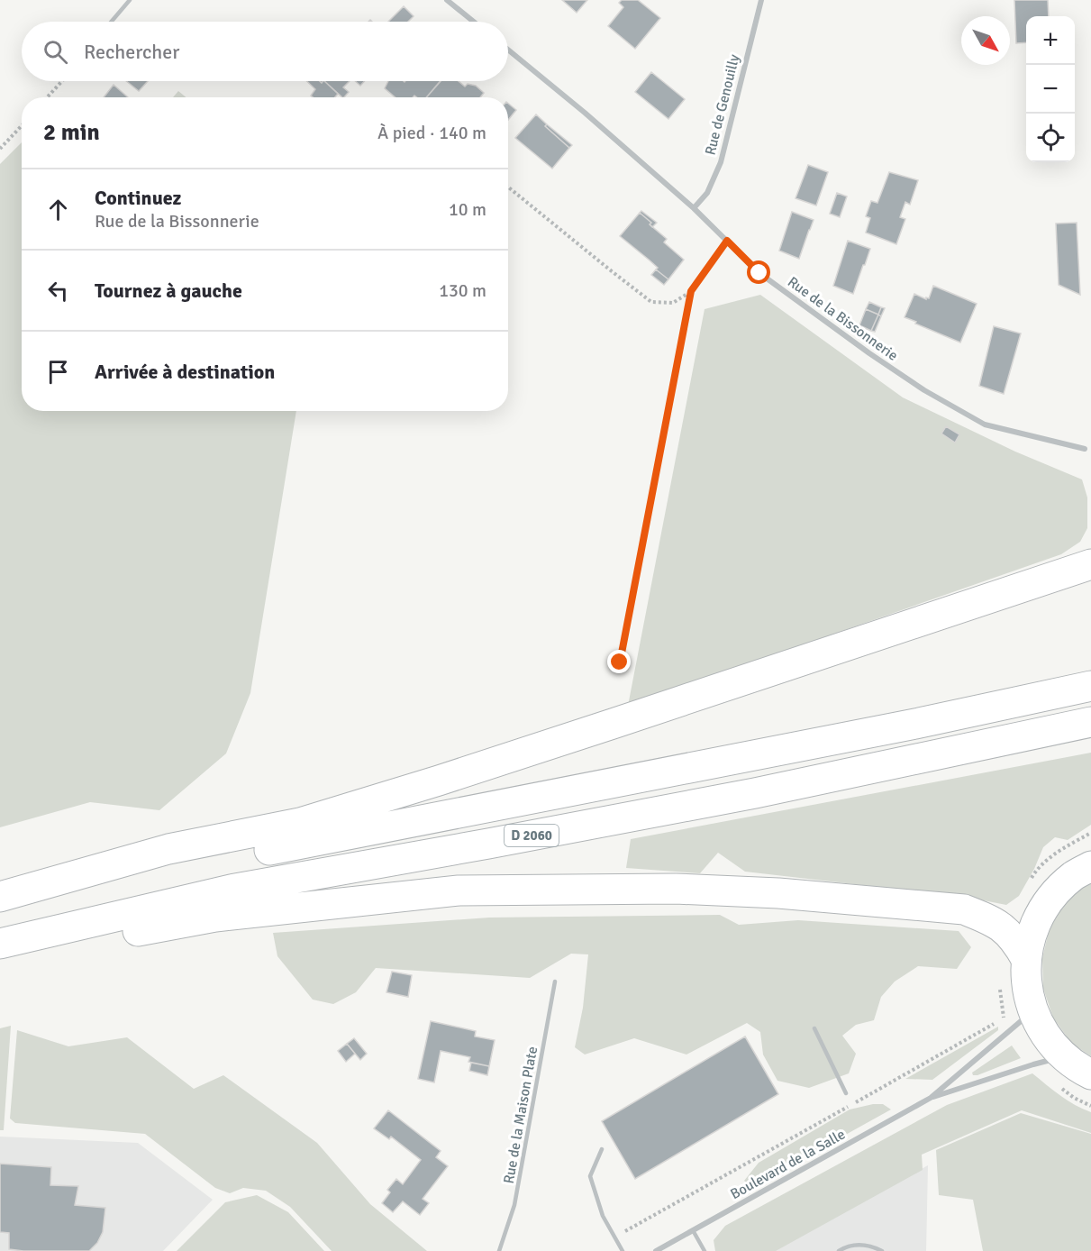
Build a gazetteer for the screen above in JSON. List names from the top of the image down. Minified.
{"streets":{"main road":["D 2060"],"street":["Rue de Genouilly","Rue de la Bissonnerie","Boulevard de la Salle"],"lane":["Rue de la Maison Plate"]},"crossings":[["Rue de Genouilly","Rue de la Bissonnerie"]],"north":"bottom right","page":{"map_buttons":["+","−"],"search":"Rechercher","heading":["2 min","À pied · 140 m"],"list":[["Continuez","Rue de la Bissonnerie","10 m"],["Tournez à gauche","130 m"],"Arrivée à destination"]}}
